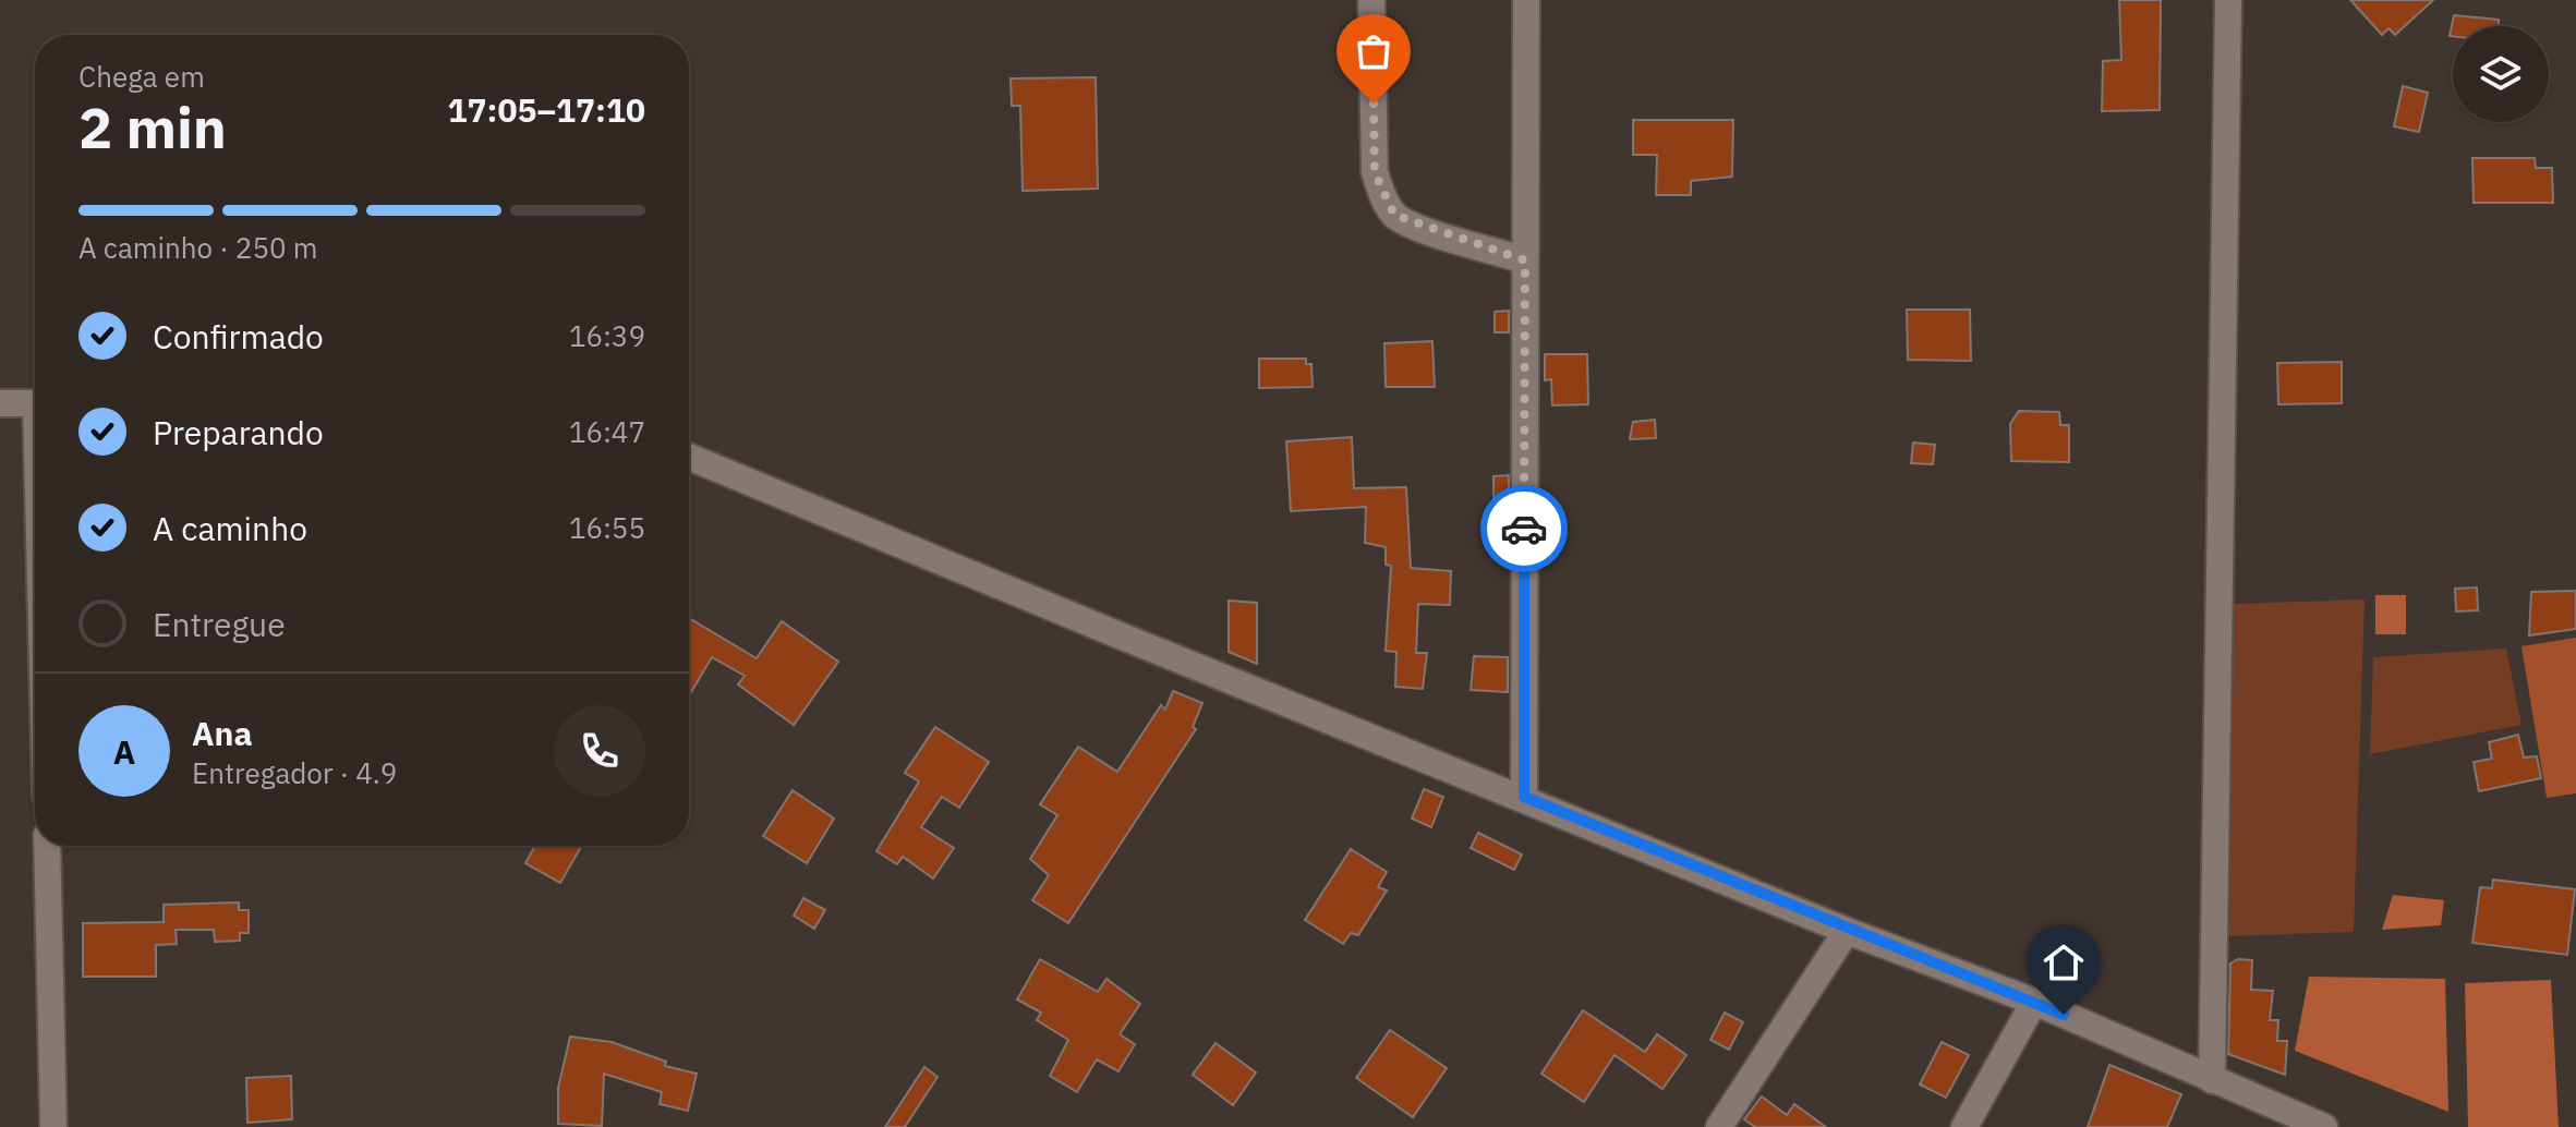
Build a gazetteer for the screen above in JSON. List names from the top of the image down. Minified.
{"page":{"heading":["2 min","Chega em","17:05–17:10"],"panel":["Ana","Entregador · 4.9"],"bar":"A caminho · 250 m","list":[["Confirmado","16:39"],["Preparando","16:47"],["A caminho","16:55"],"Entregue"],"round":"A"}}
